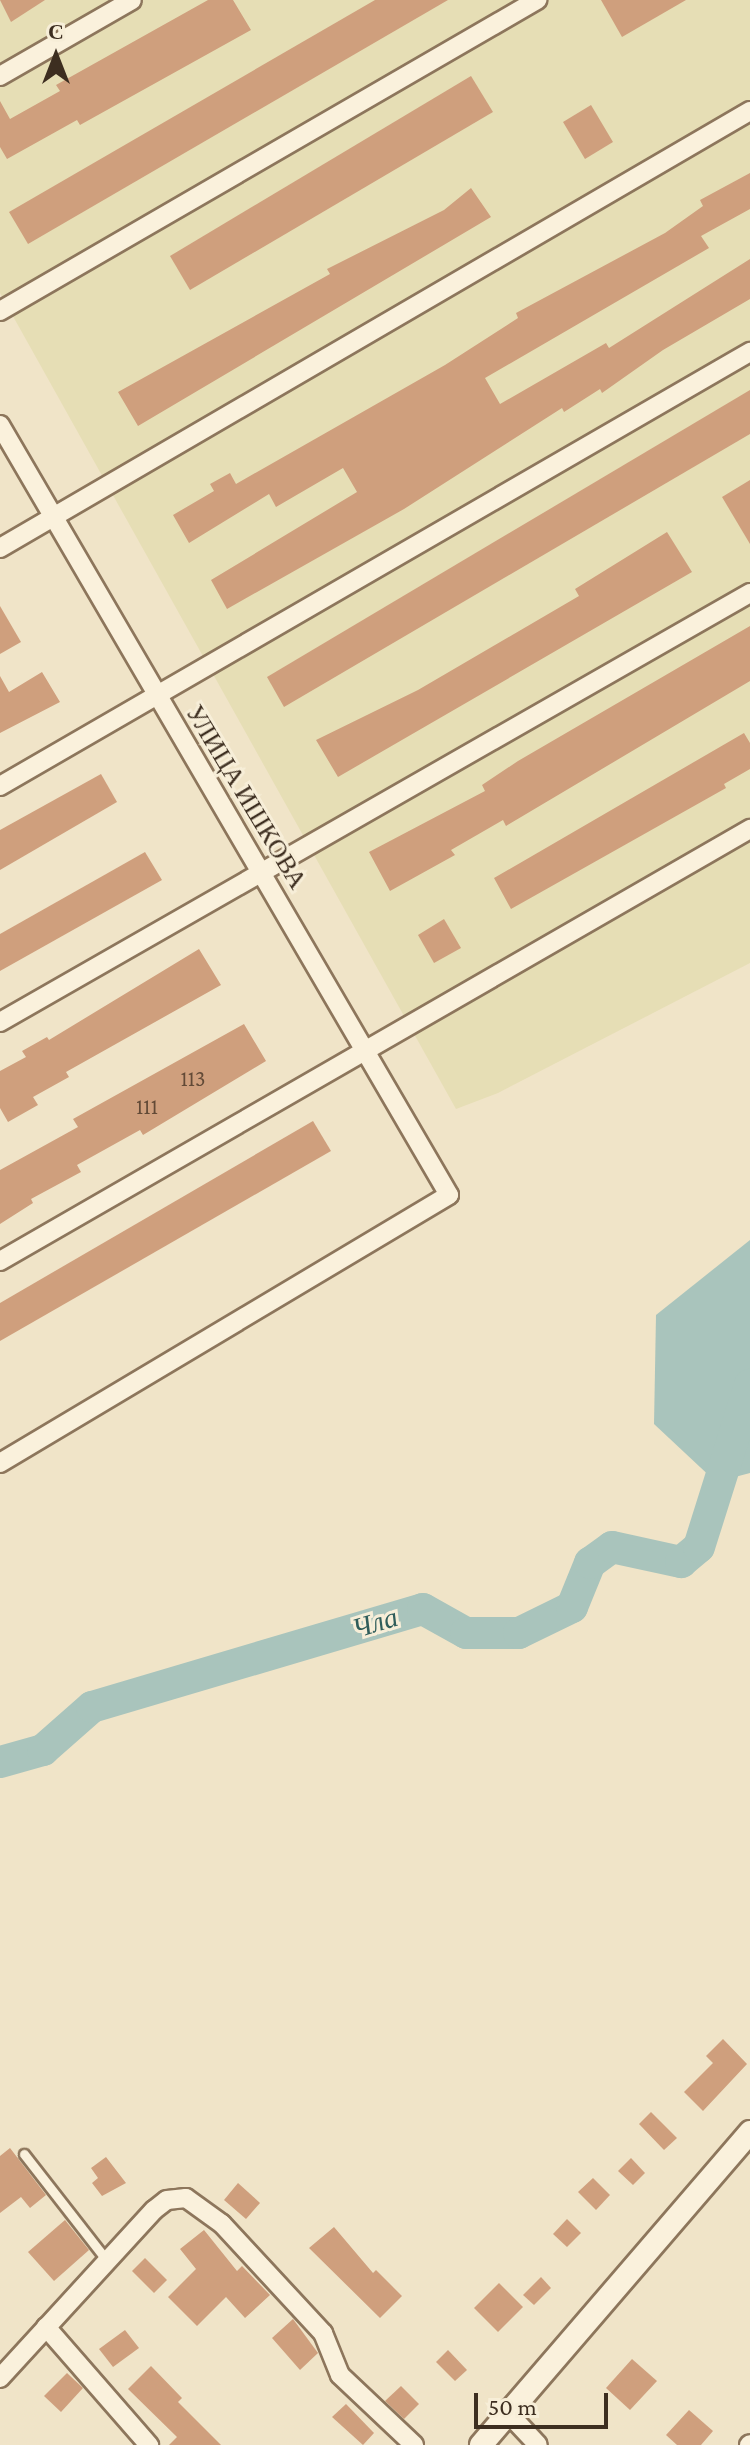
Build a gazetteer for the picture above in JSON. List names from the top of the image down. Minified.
{"streets":{"street":["УЛИЦА ИШКОВА"]},"water":["Чла"],"house_numbers":["113","111"],"scale_bar":"50 m","north":"top"}
